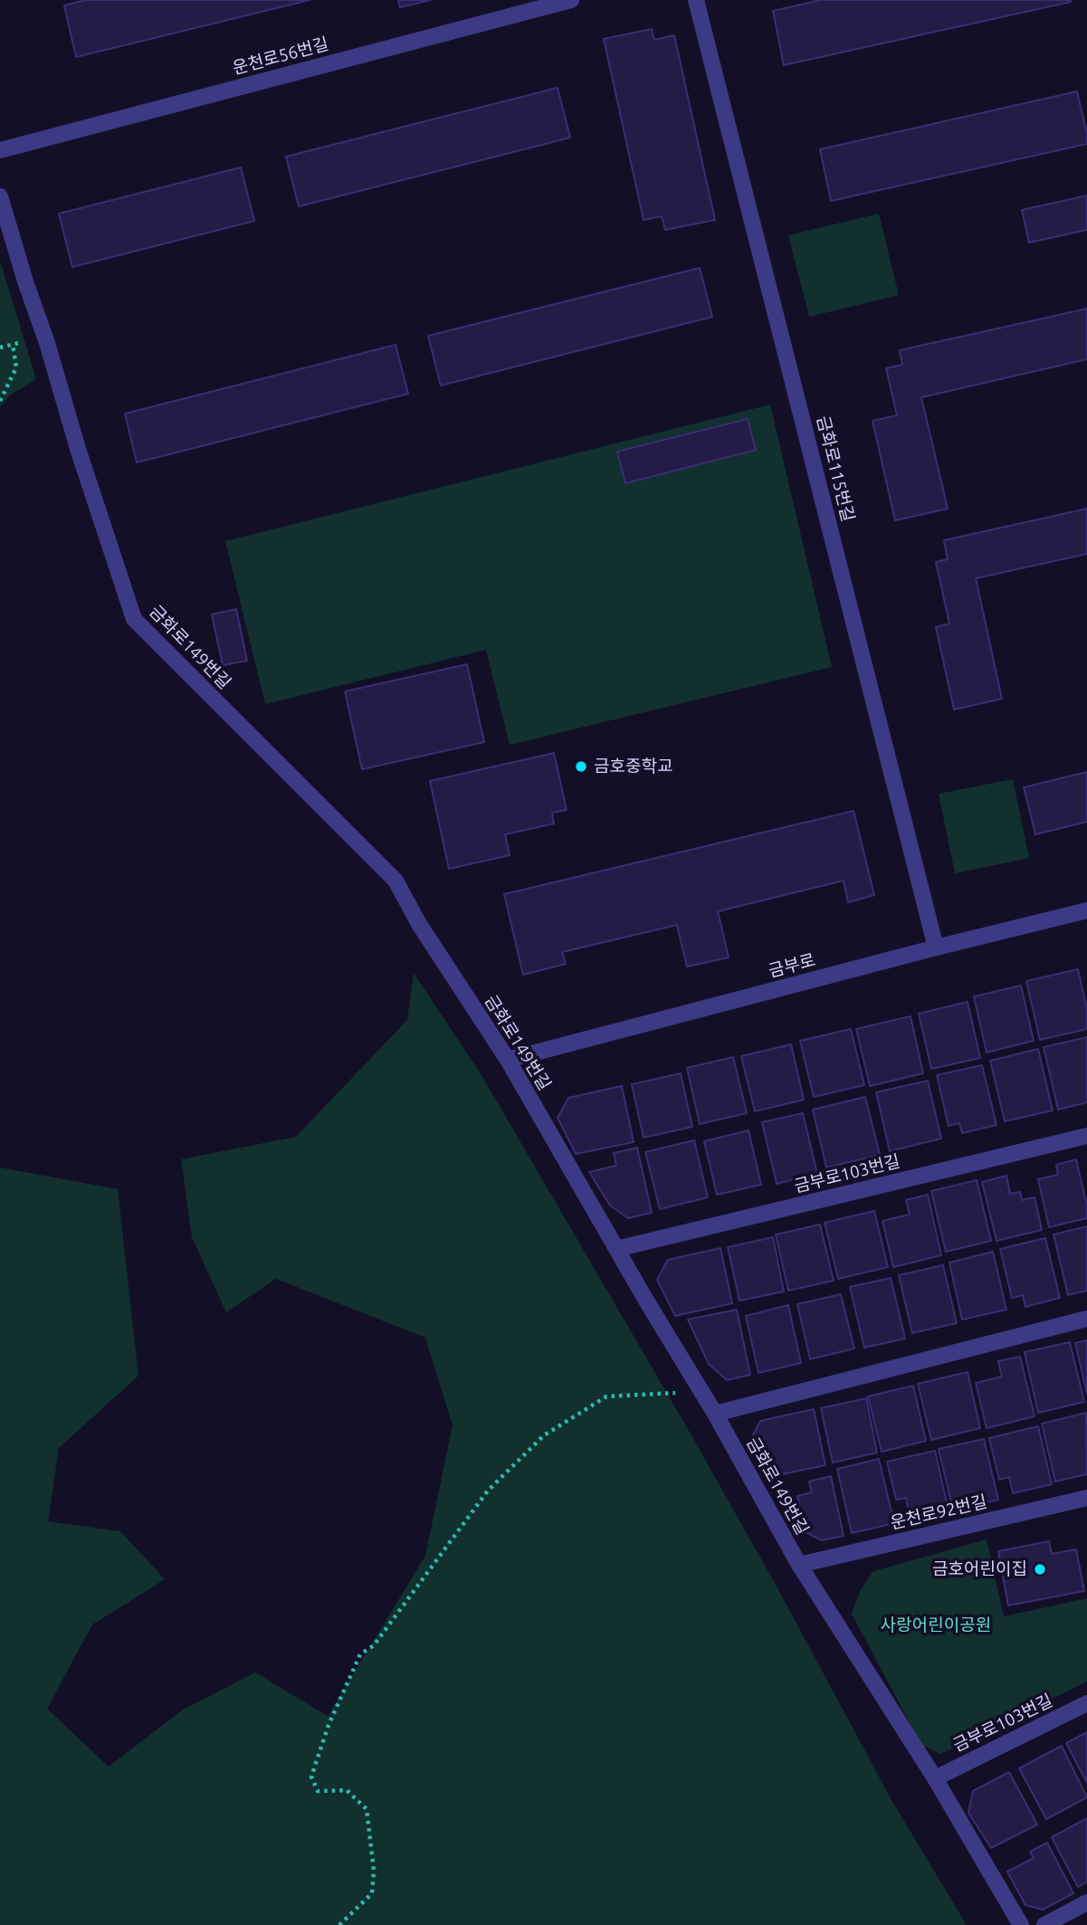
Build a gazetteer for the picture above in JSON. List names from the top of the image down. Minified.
{"streets":{"street":["운천로56번길","금화로115번길","금화로149번길","금부로","금부로103번길","운천로92번길"]},"crossings":[["금화로115번길","금부로"],["금화로149번길","금부로"],["금화로149번길","금부로103번길"],["금화로149번길","운천로92번길"]],"parks":["사랑어린이공원"],"places":["금호중학교","금호어린이집"]}
